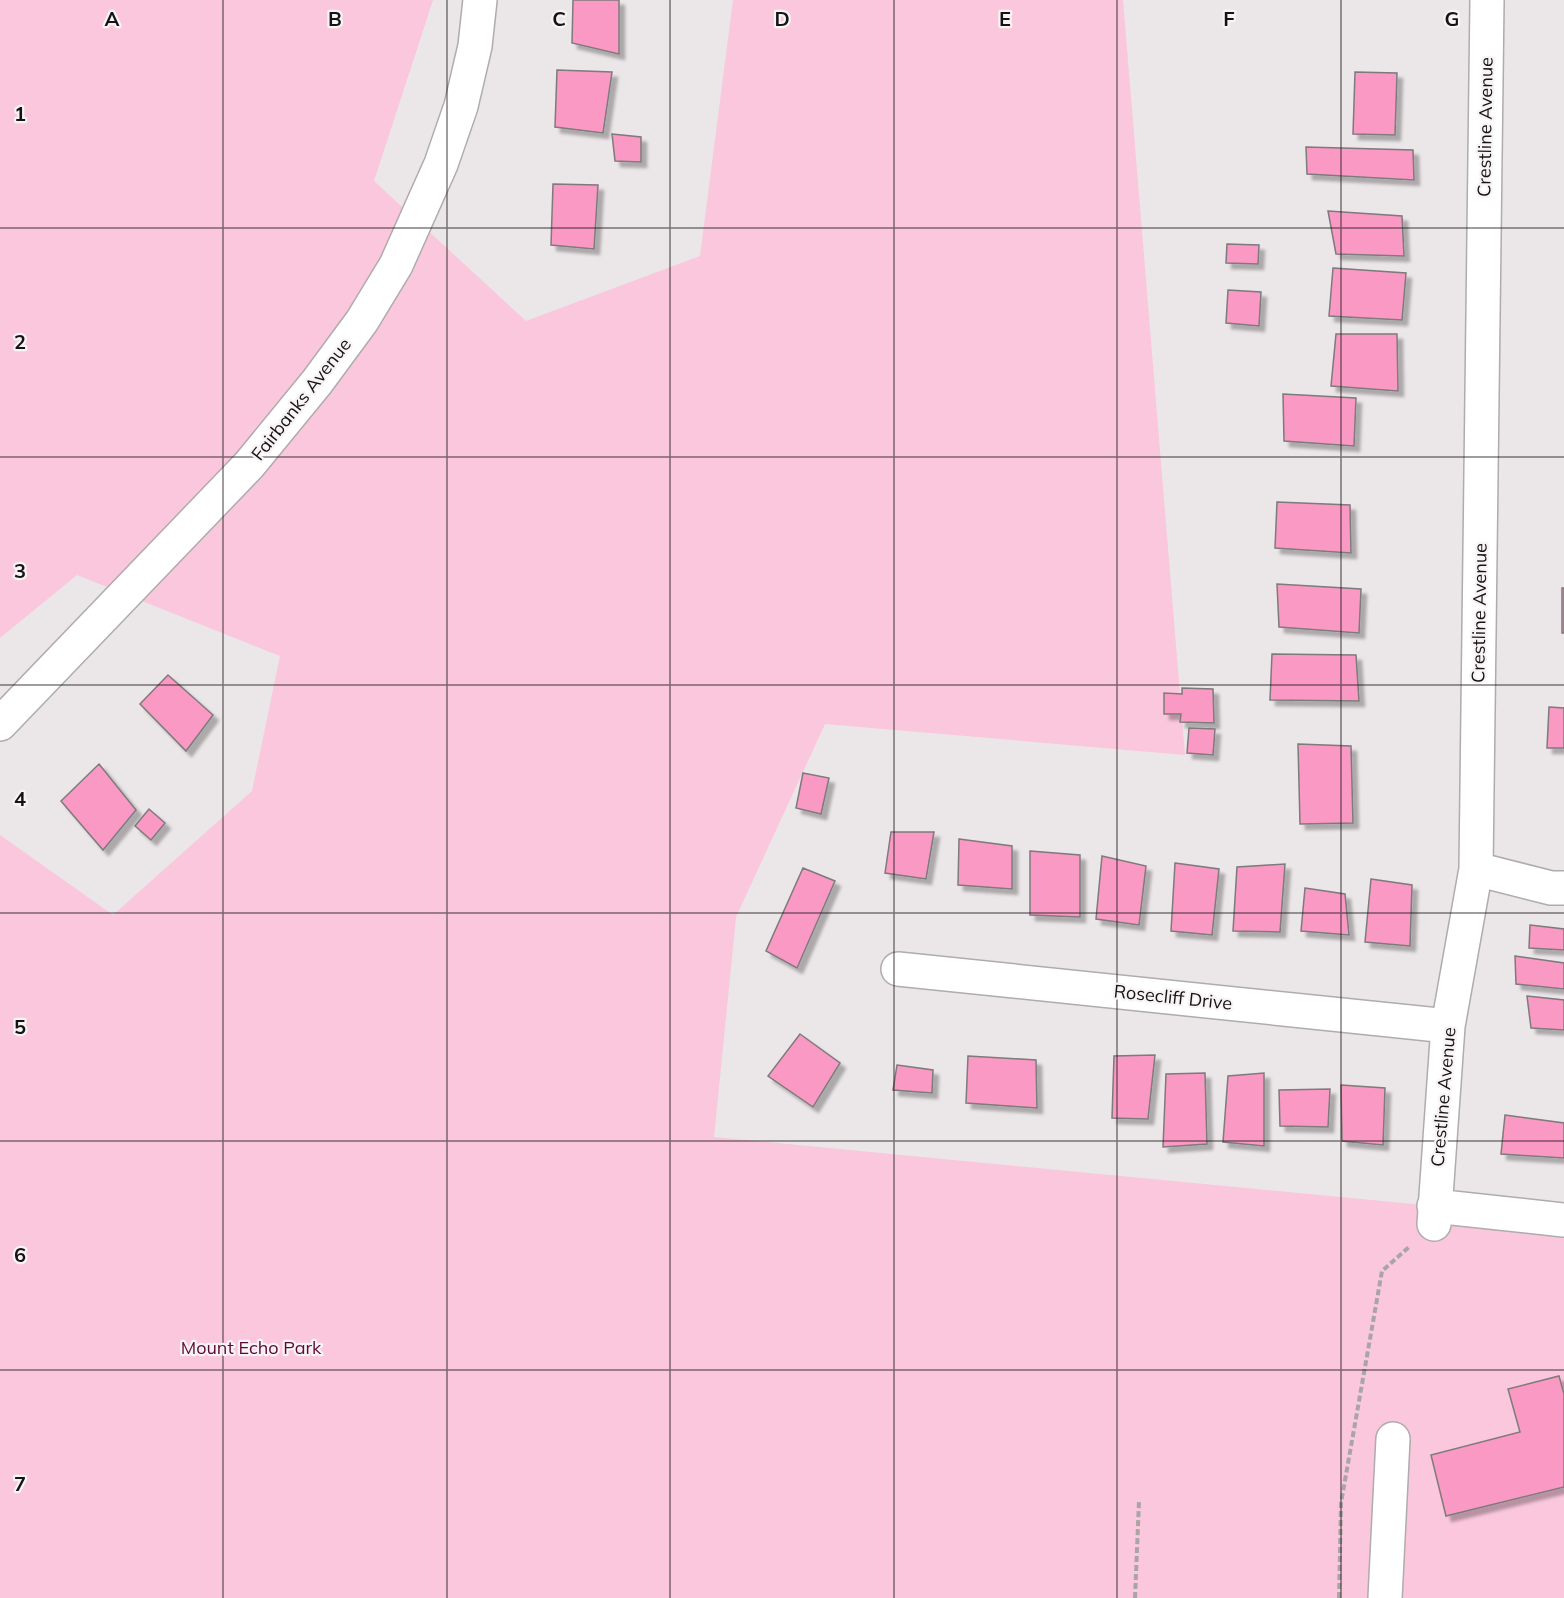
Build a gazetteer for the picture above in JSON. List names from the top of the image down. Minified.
{"streets":{"street":["Crestline Avenue","Fairbanks Avenue","Rosecliff Drive"]},"crossings":[["Crestline Avenue","Rosecliff Drive"]],"parks":["Mount Echo Park"],"grid":{"columns":["A","B","C","D","E","F","G"],"rows":["1","2","3","4","5","6","7"]}}
